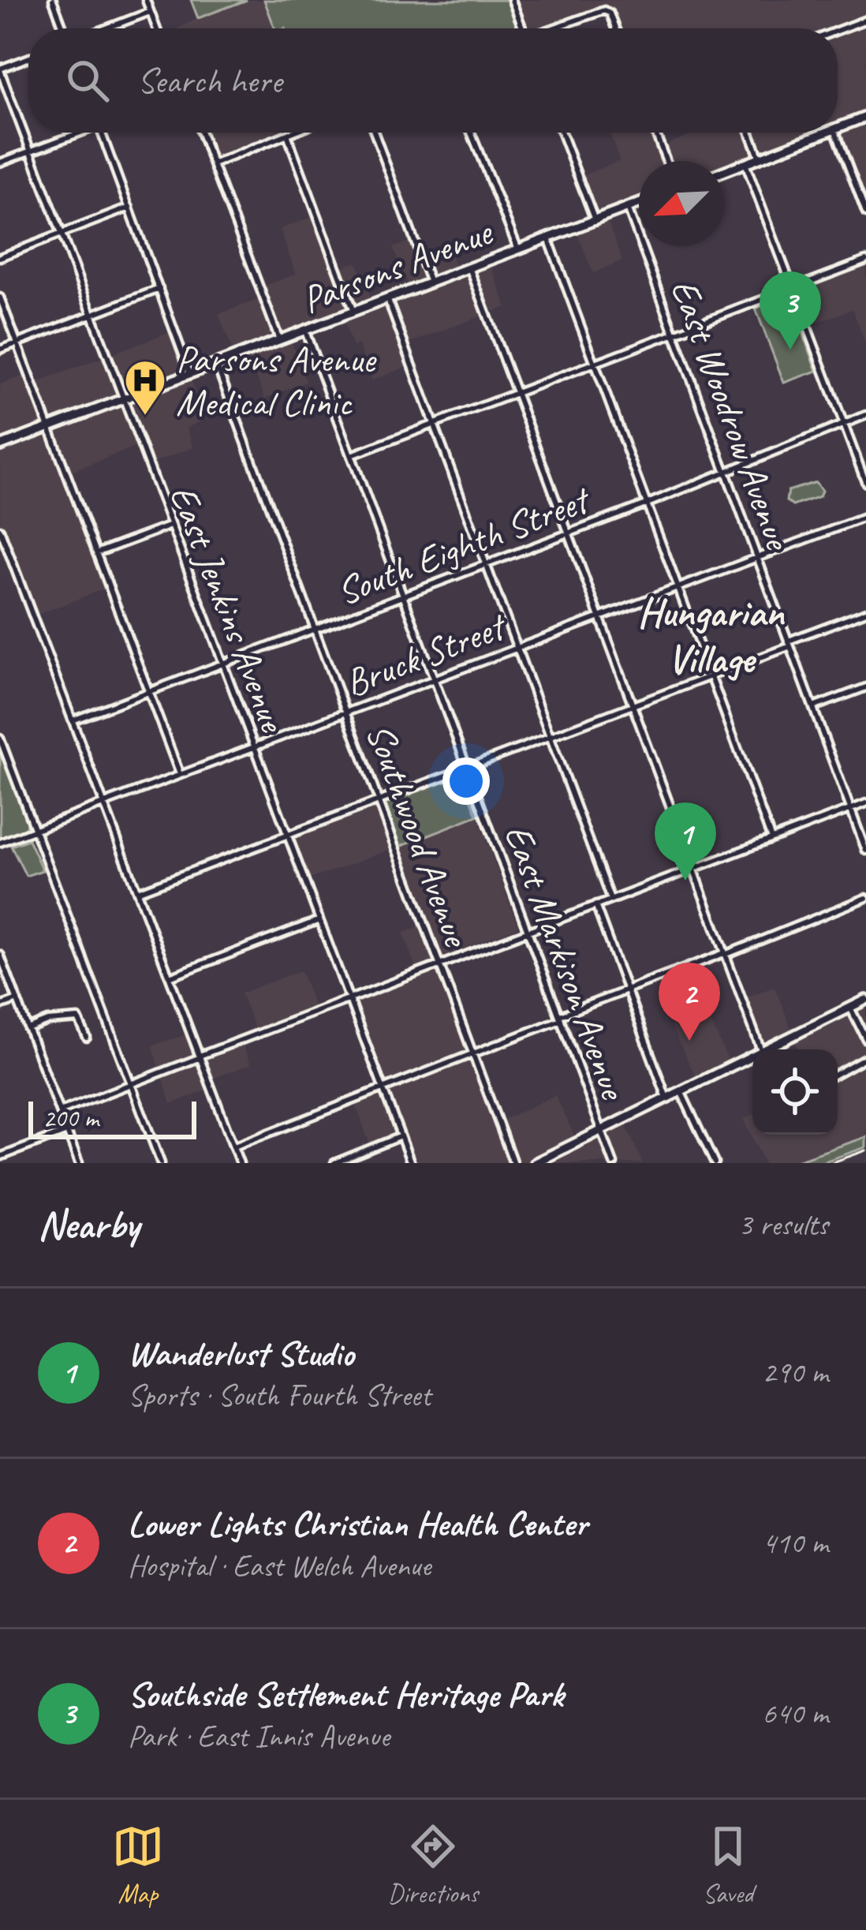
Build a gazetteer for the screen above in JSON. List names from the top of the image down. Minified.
{"streets":{"main road":["Parsons Avenue"],"street":["East Woodrow Avenue","South Eighth Street","East Jenkins Avenue","Bruck Street","Southwood Avenue","East Markison Avenue"]},"crossings":[["Parsons Avenue","East Woodrow Avenue"],["Parsons Avenue","East Jenkins Avenue"],["Parsons Avenue","Southwood Avenue"],["Parsons Avenue","East Markison Avenue"],["East Woodrow Avenue","South Eighth Street"],["East Woodrow Avenue","Bruck Street"],["South Eighth Street","East Jenkins Avenue"],["South Eighth Street","Southwood Avenue"],["South Eighth Street","East Markison Avenue"],["East Jenkins Avenue","Bruck Street"],["Bruck Street","Southwood Avenue"],["Bruck Street","East Markison Avenue"]],"districts":["Hungarian Village"],"places":{"hospital":["Parsons Avenue Medical Clinic"]},"scale_bar":"200 m","north":"bottom left","page":{"search":"Search here","pins":["3","1","2"],"scale":"200 m","heading":["Nearby","3 results"],"list":[{"mark":"1","name":"Wanderlust Studio","note":"Sports · South Fourth Street","value":"290 m"},{"mark":"2","name":"Lower Lights Christian Health Center","note":"Hospital · East Welch Avenue","value":"410 m"},{"mark":"3","name":"Southside Settlement Heritage Park","note":"Park · East Innis Avenue","value":"640 m"}],"nav":["Map","Directions","Saved"]}}
